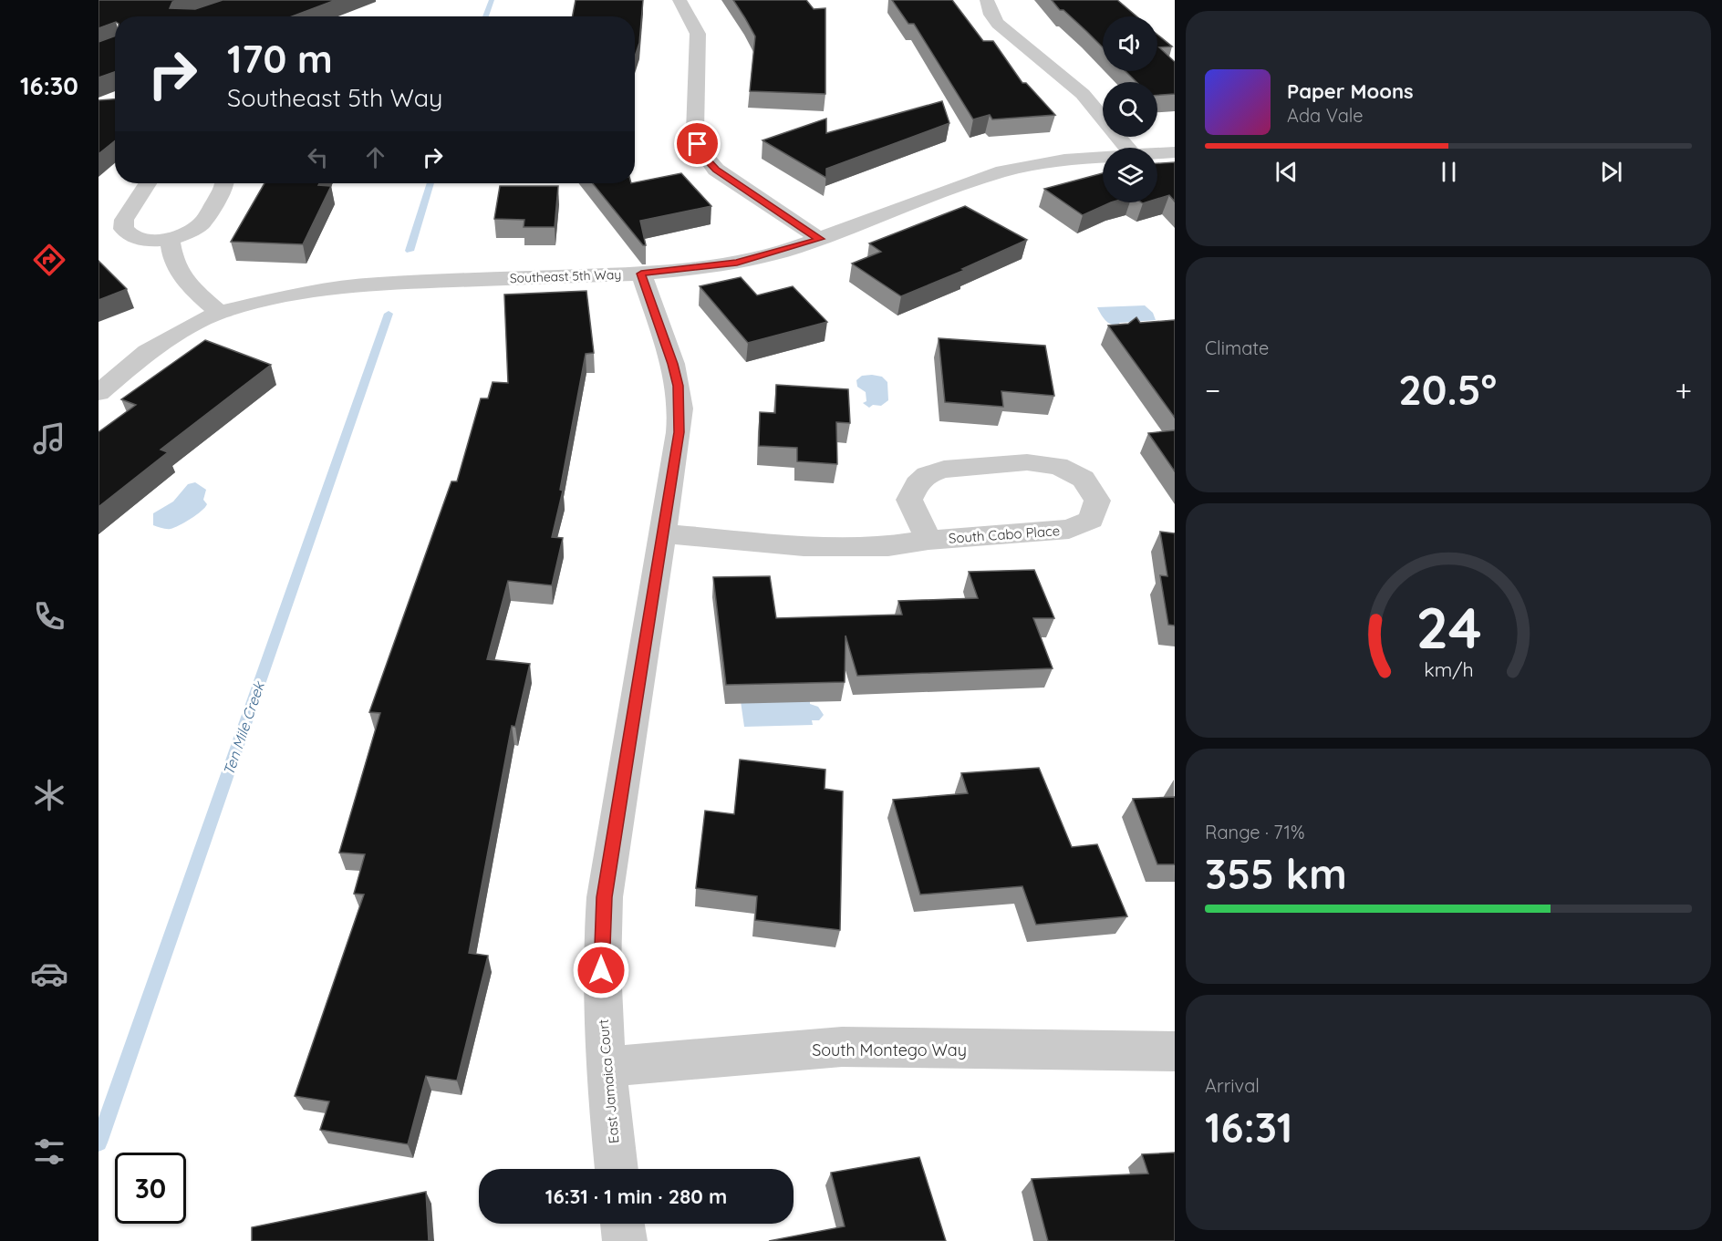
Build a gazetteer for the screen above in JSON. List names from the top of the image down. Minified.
{"streets":{"street":["Southeast 5th Way","South Cabo Place","South Montego Way","East Jamaica Court"]},"crossings":[["Southeast 5th Way","East Jamaica Court"],["South Cabo Place","East Jamaica Court"],["South Montego Way","East Jamaica Court"]],"water":["Ten Mile Creek"],"page":{"tabs":"16:30","turn":["170 m","Southeast 5th Way"],"song":["Paper Moons","Ada Vale"],"tile":["Climate",["Range · 71%","355 km"],["Arrival","16:31"]],"heat":["−","20.5°","+"],"limit":"30","trip":"16:31 · 1 min · 280 m","gauge":["24","km/h"]}}
